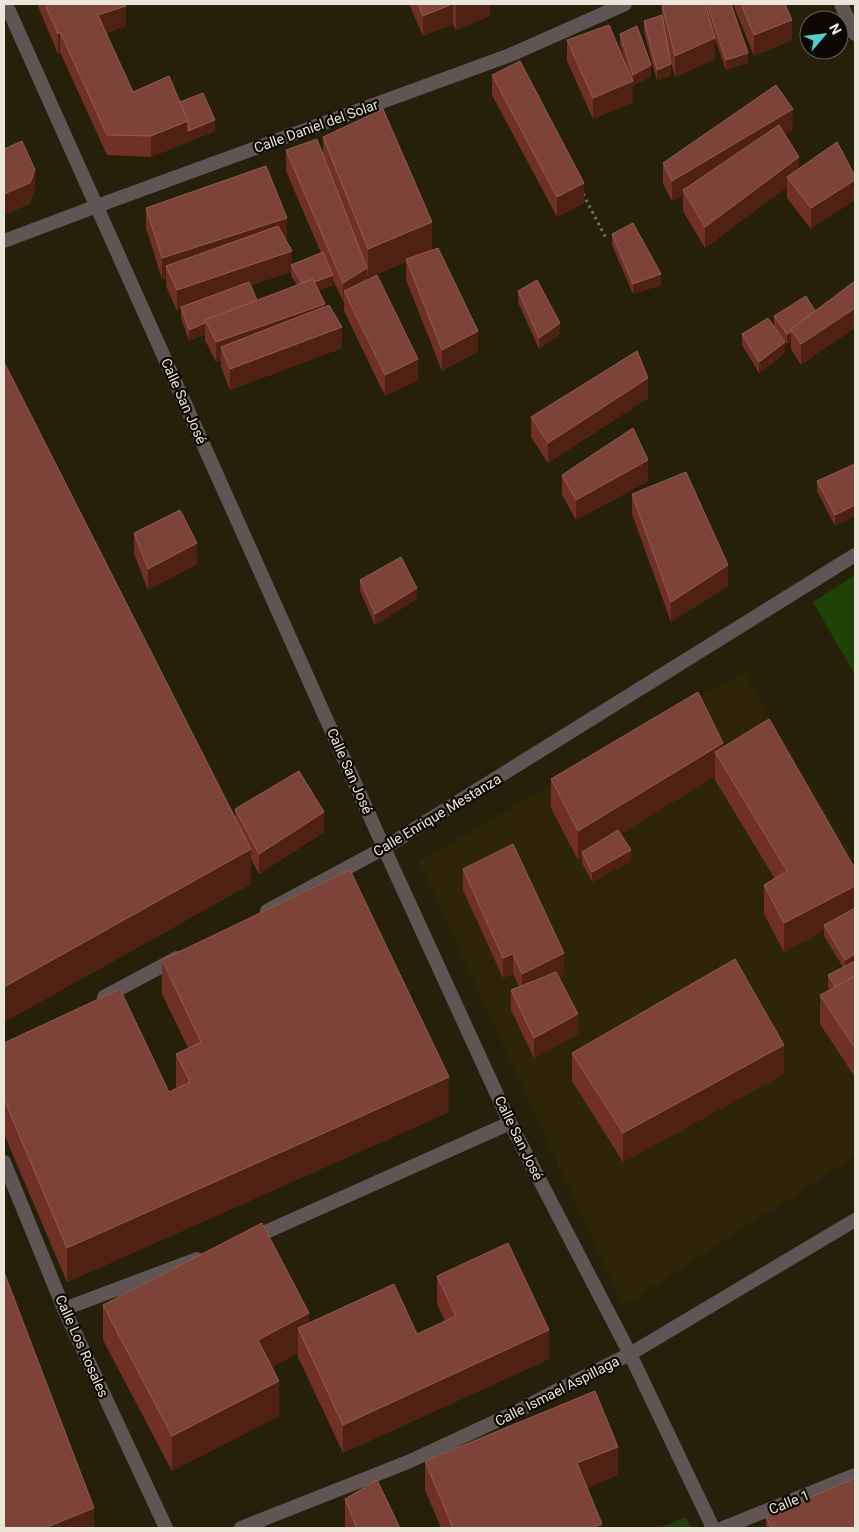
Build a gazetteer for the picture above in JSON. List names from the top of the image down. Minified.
{"streets":{"street":["Calle Daniel del Solar","Calle San José","Calle Enrique Mestanza","Calle Los Rosales","Calle Ismael Aspillaga","Calle 1"]},"crossings":[["Calle Daniel del Solar","Calle San José"],["Calle San José","Calle Enrique Mestanza"],["Calle San José","Calle Ismael Aspillaga"]],"north":"top right"}
